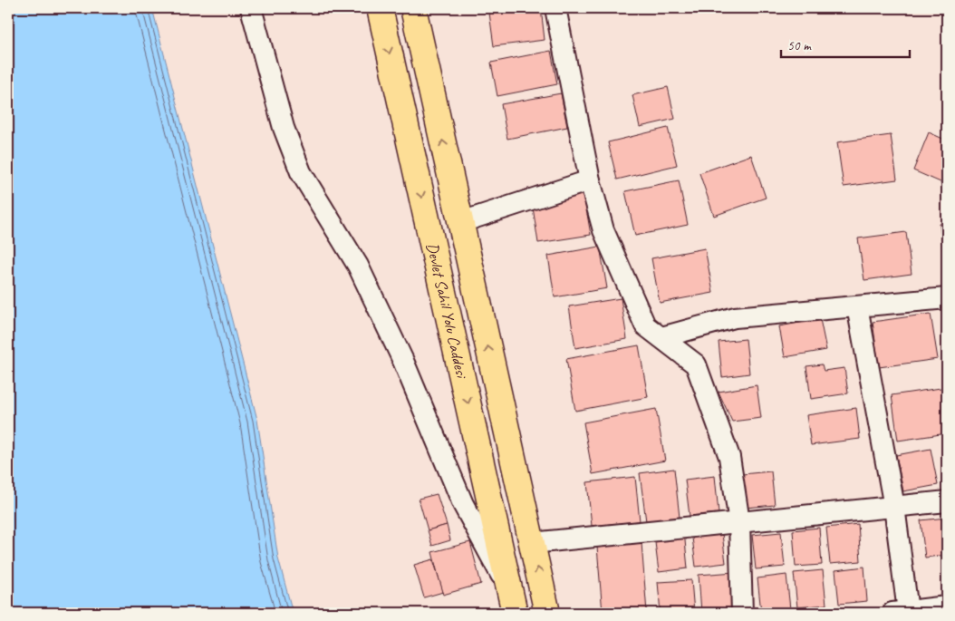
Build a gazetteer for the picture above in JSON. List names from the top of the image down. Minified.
{"streets":{"main road":["Devlet Sahil Yolu Caddesi"]},"scale_bar":"50 m"}
